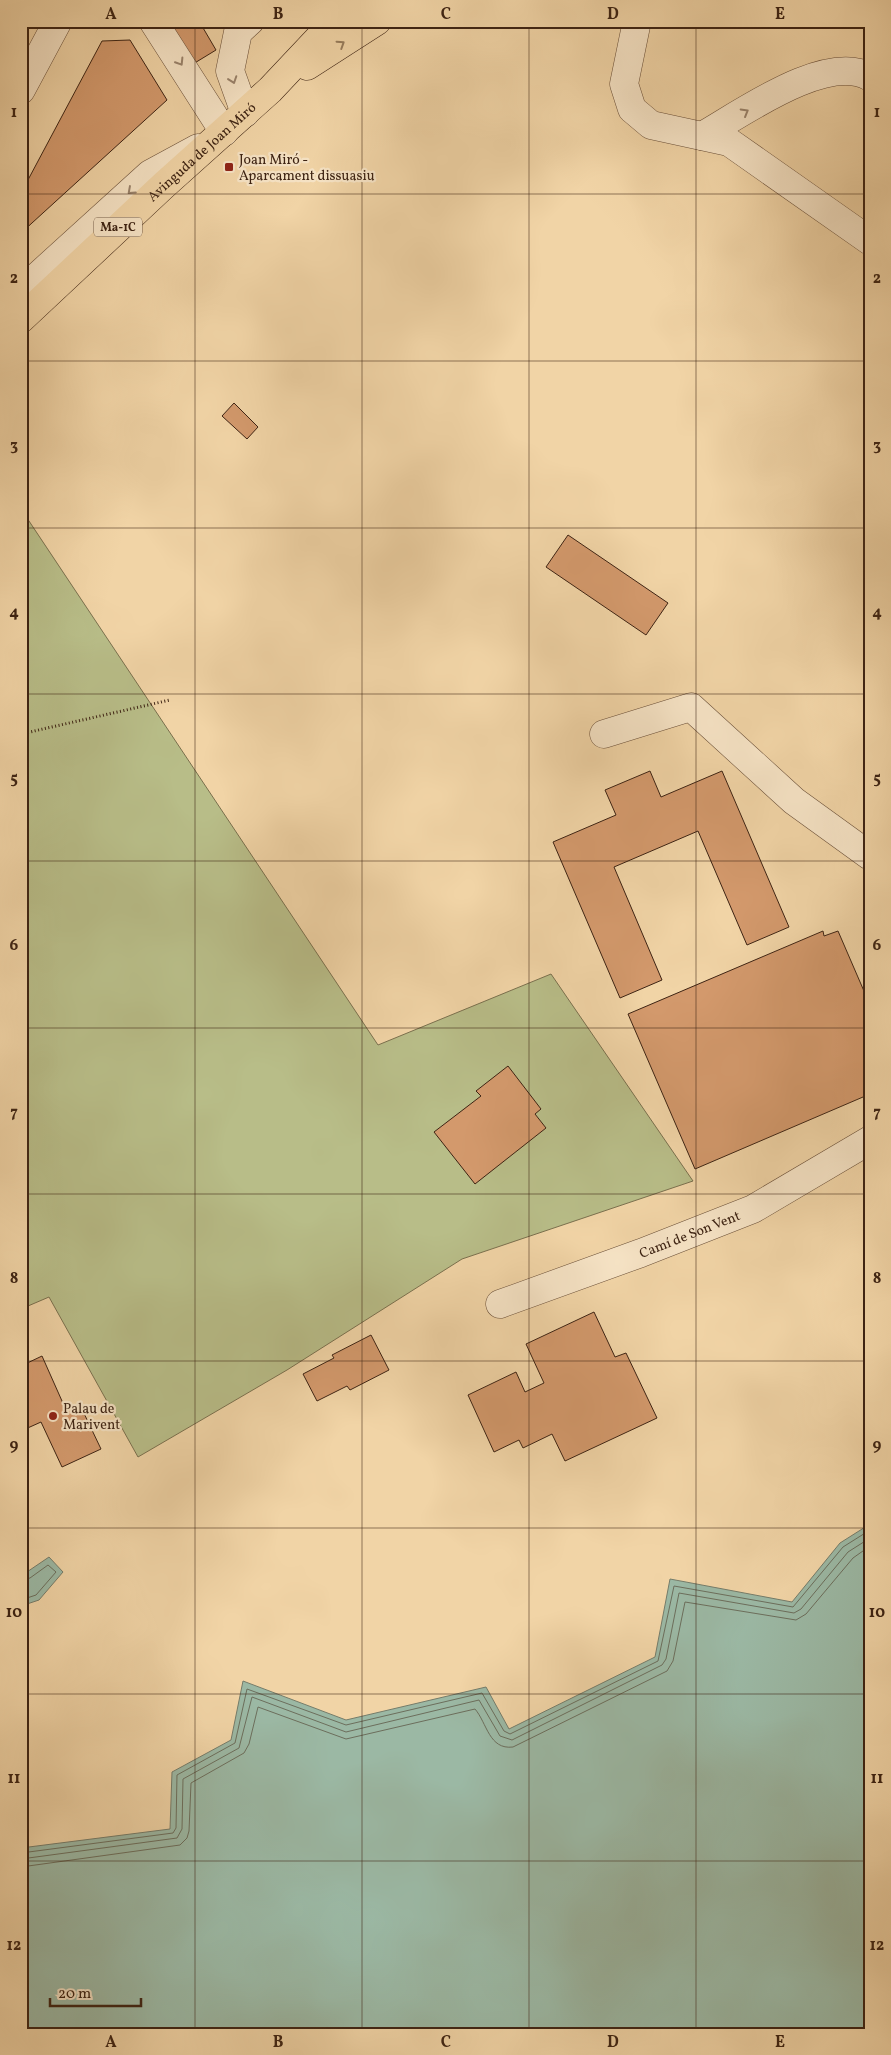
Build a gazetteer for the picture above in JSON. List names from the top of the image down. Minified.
{"streets":{"main road":["Avinguda de Joan Miró","Ma-1C"],"street":["Camí de Son Vent"]},"places":{"transit":["Joan Miró - Aparcament dissuasiu"],"other":["Palau de Marivent"]},"scale_bar":"20 m","grid":{"columns":["A","B","C","D","E"],"rows":["1","2","3","4","5","6","7","8","9","10","11","12"]}}
